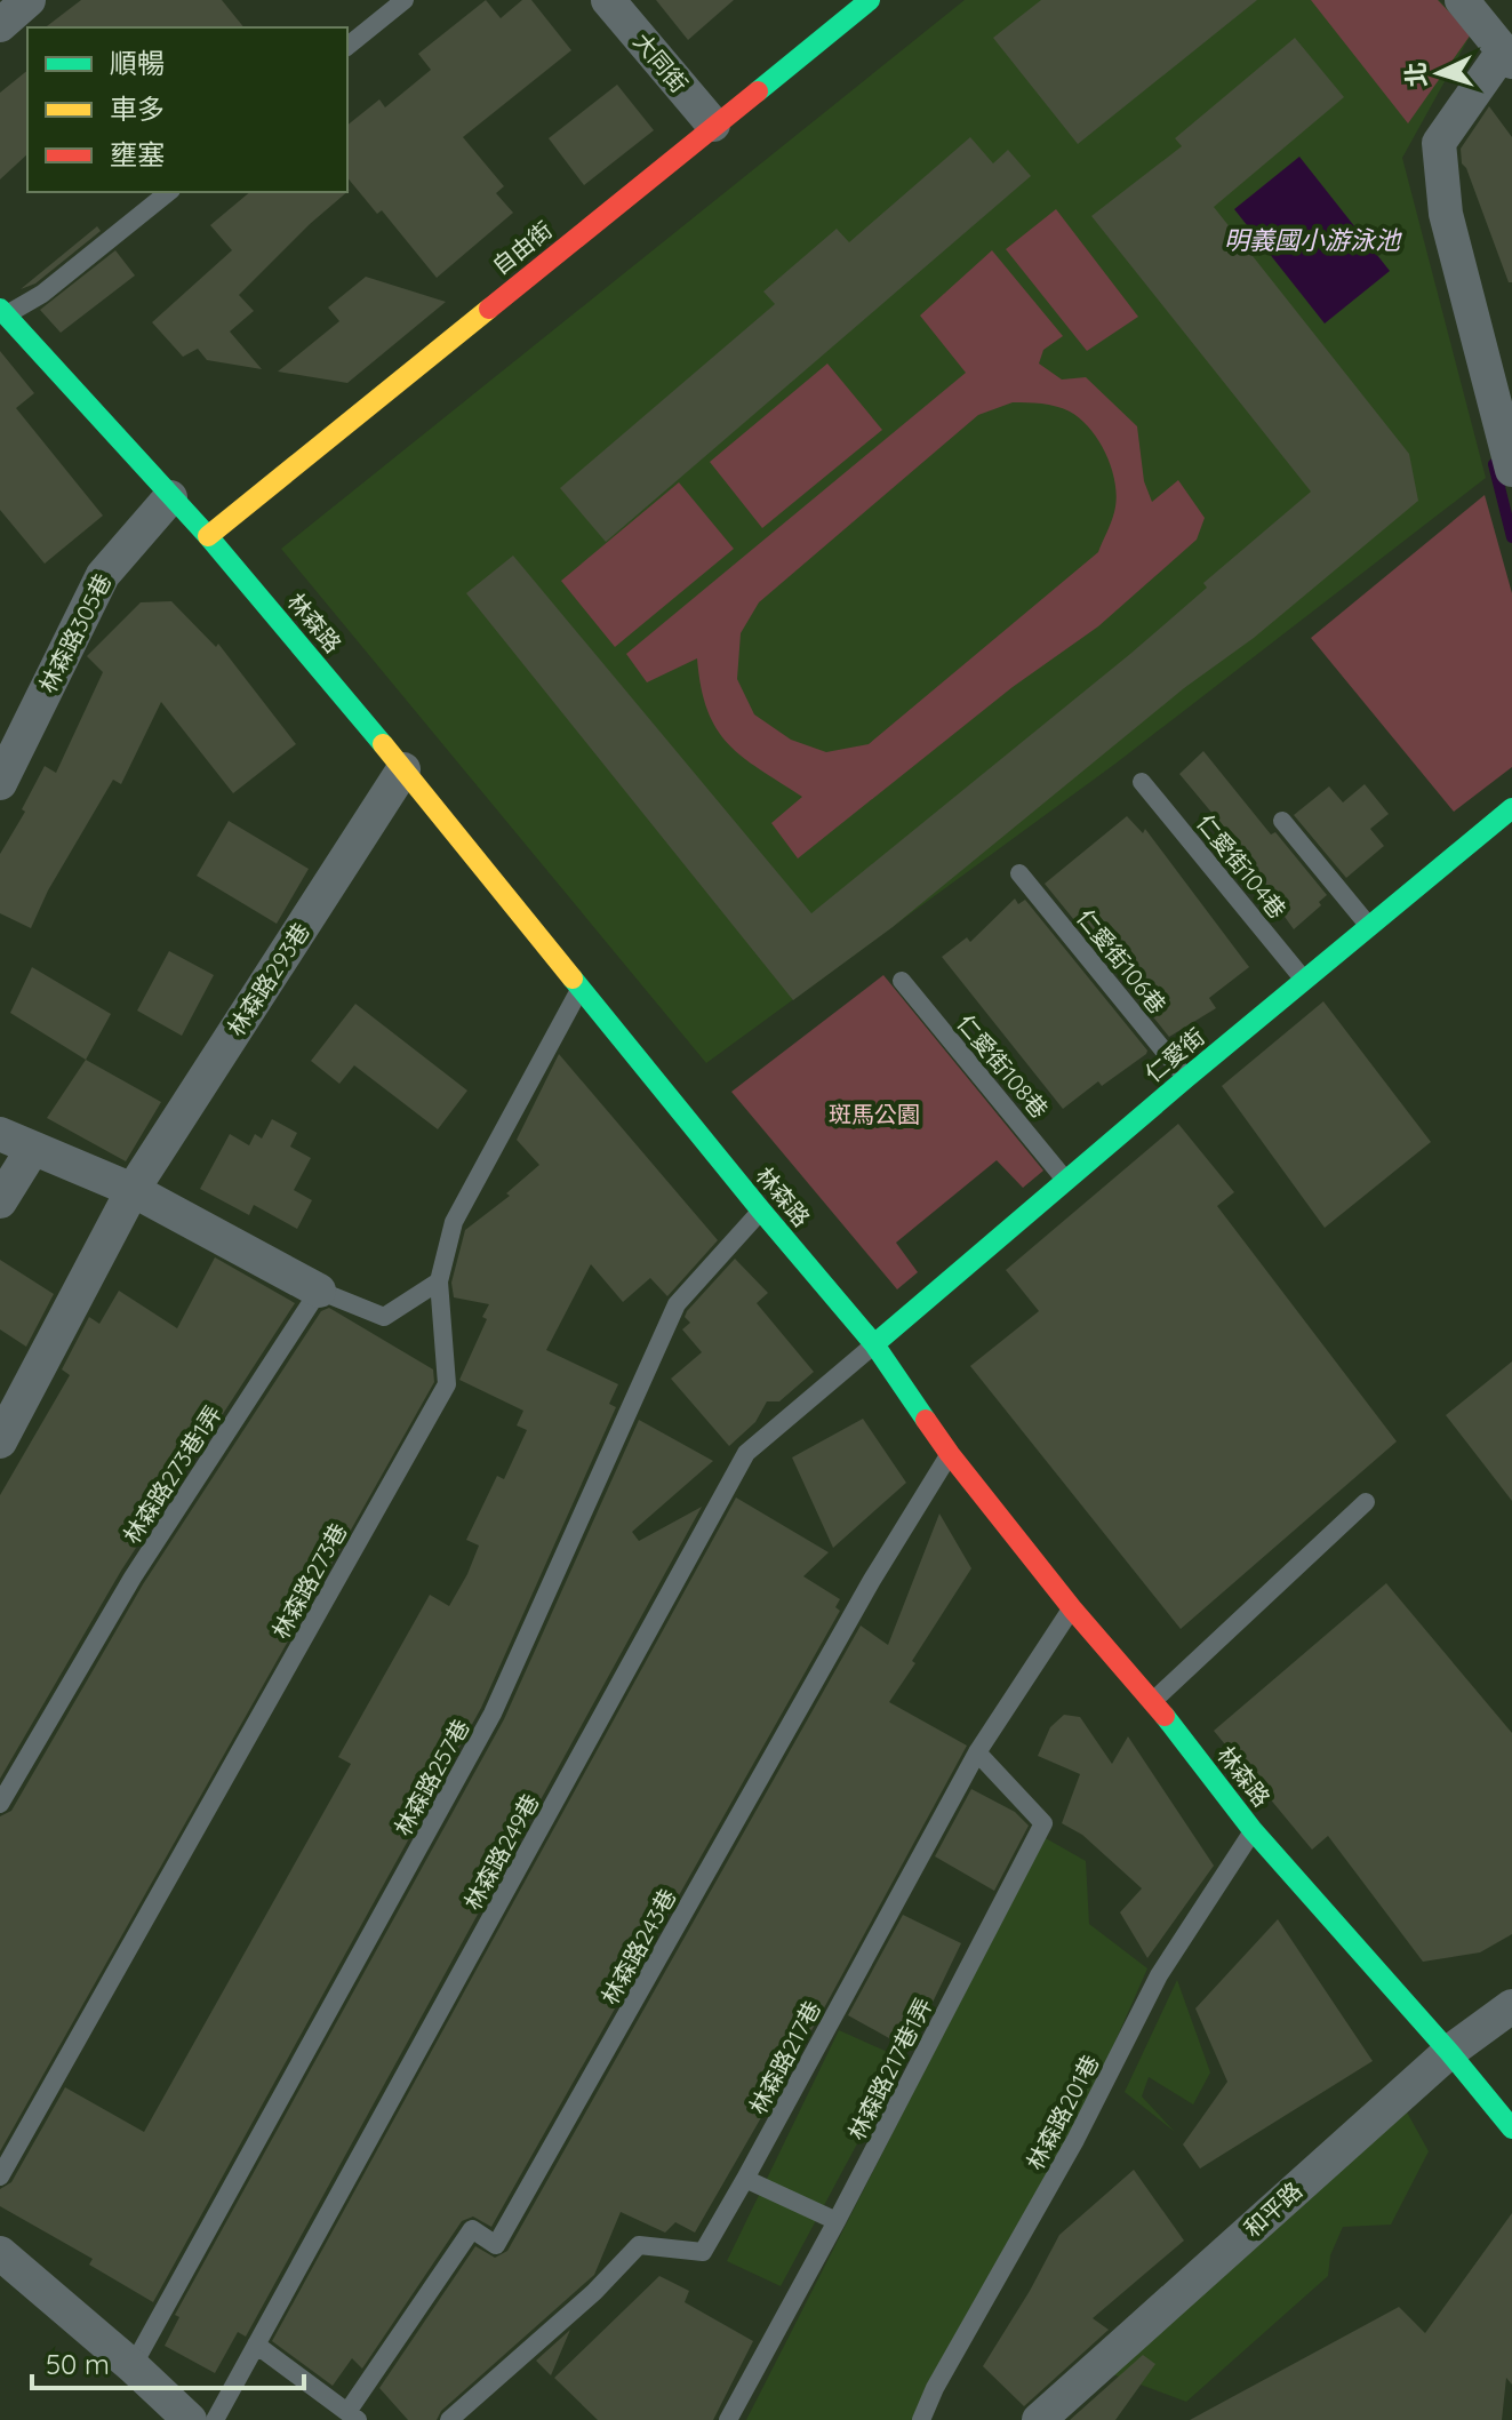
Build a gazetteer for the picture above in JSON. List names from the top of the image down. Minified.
{"streets":{"street":["大同街","自由街","林森路","林森路305巷","林森路293巷","仁愛街","和平路"],"lane":["仁愛街104巷","仁愛街106巷","仁愛街108巷","林森路273巷1弄","林森路273巷","林森路257巷","林森路249巷","林森路243巷","林森路217巷","林森路217巷1弄","林森路201巷"]},"crossings":[["大同街","自由街"],["自由街","林森路"],["林森路","林森路305巷"],["林森路","林森路293巷"],["林森路","仁愛街"],["林森路","林森路273巷"],["林森路","林森路257巷"],["林森路","林森路249巷"],["林森路","林森路243巷"],["林森路","林森路217巷"],["林森路","林森路201巷"],["林森路","和平路"],["仁愛街104巷","仁愛街"],["仁愛街106巷","仁愛街"],["仁愛街","仁愛街108巷"],["仁愛街","林森路249巷"],["林森路217巷","林森路217巷1弄"]],"water":["明義國小游泳池"],"parks":["斑馬公園"],"legend":["順暢","車多","壅塞"],"scale_bar":"50 m","north":"left"}
